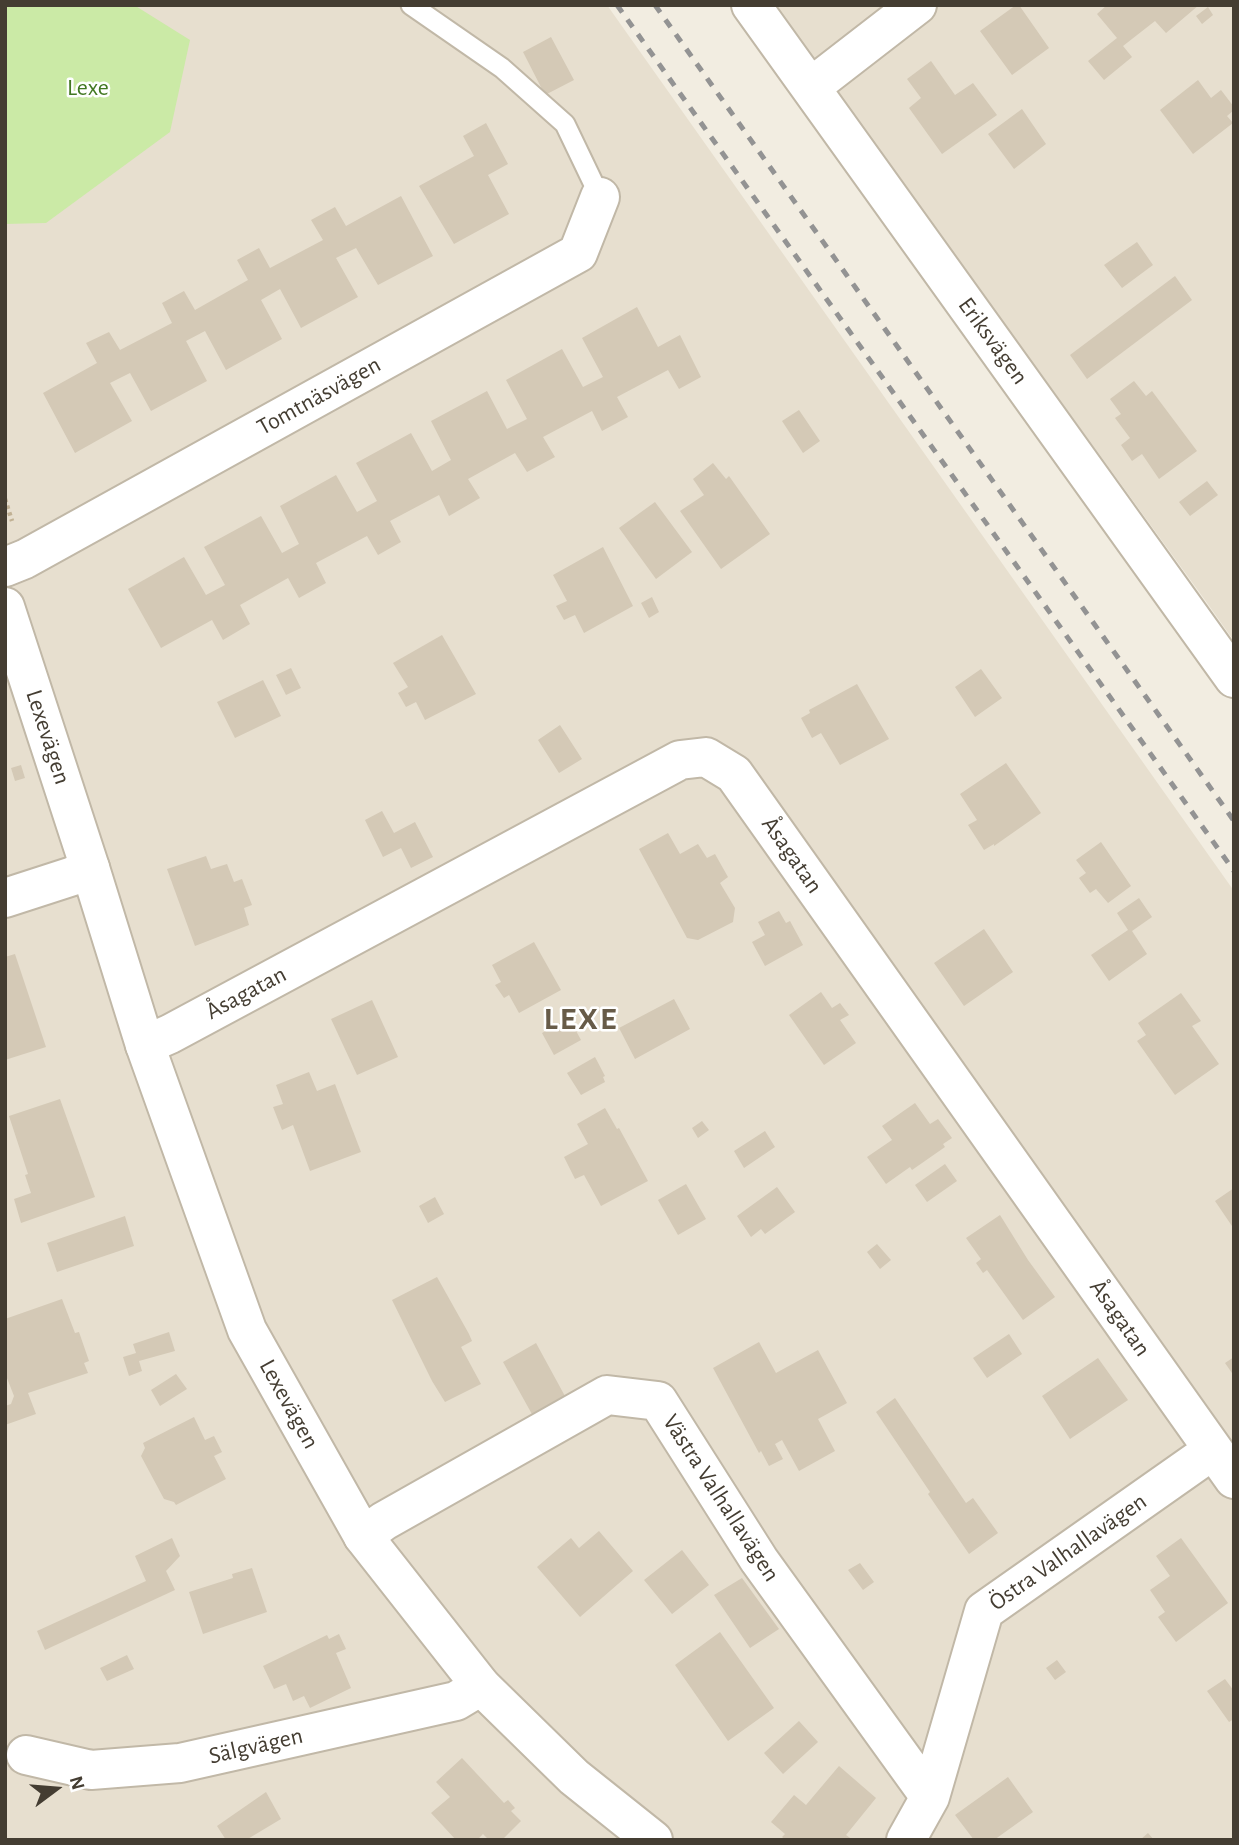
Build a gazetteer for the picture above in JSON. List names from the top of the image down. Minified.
{"streets":{"street":["Eriksvägen","Tomtnäsvägen","Lexevägen","Åsagatan","Västra Valhallavägen","Östra Valhallavägen","Sälgvägen"]},"crossings":[["Lexevägen","Åsagatan"],["Lexevägen","Västra Valhallavägen"],["Lexevägen","Sälgvägen"],["Åsagatan","Östra Valhallavägen"],["Västra Valhallavägen","Östra Valhallavägen"]],"districts":["LEXE"],"parks":["Lexe"],"north":"right"}
